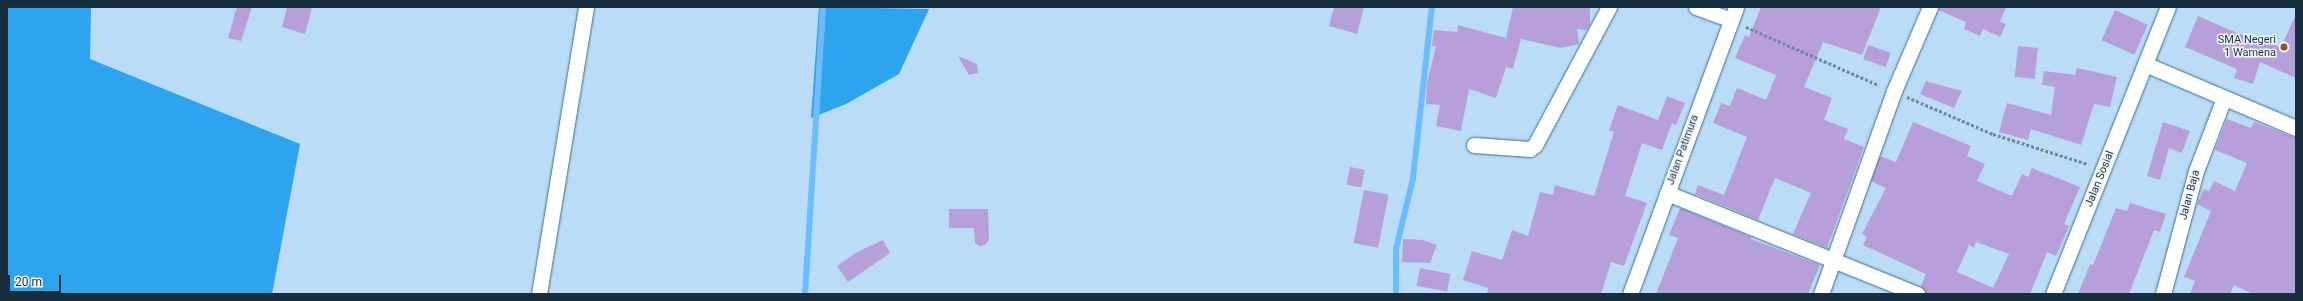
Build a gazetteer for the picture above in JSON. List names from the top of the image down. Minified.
{"streets":{"street":["Jalan Patimura","Jalan Sosial","Jalan Baja"]},"places":["SMA Negeri 1 Wamena"],"scale_bar":"20 m"}
